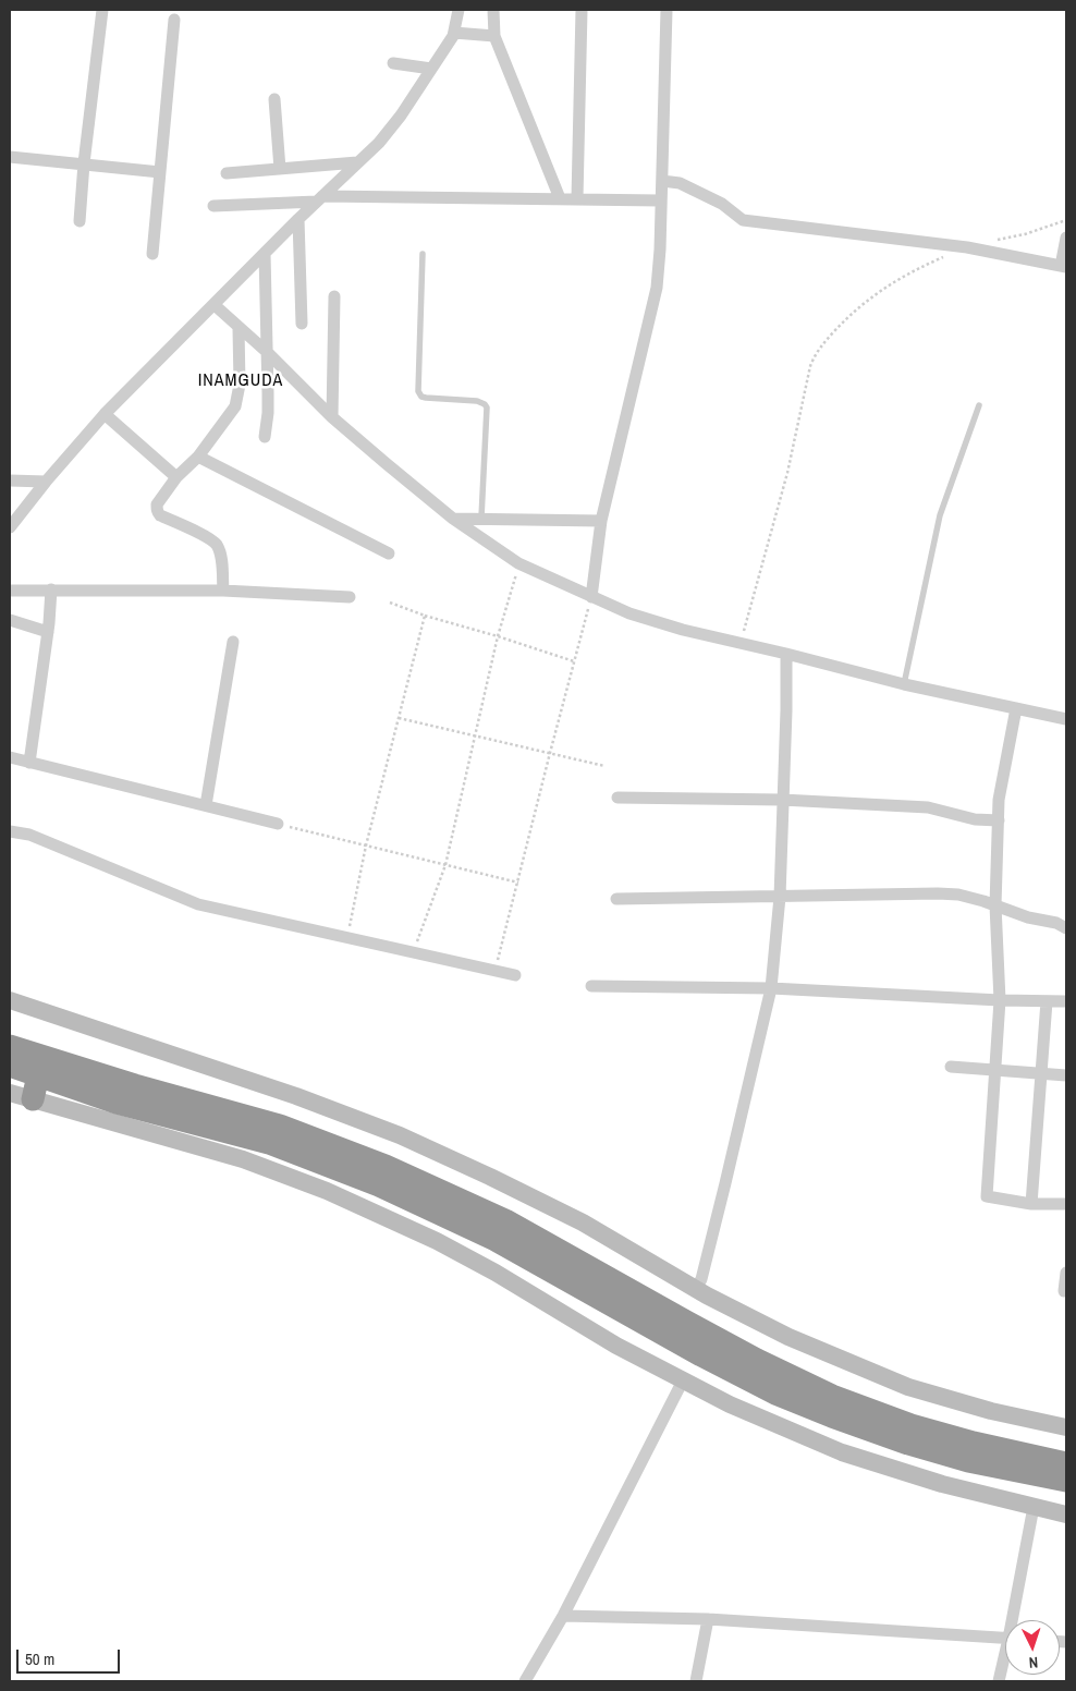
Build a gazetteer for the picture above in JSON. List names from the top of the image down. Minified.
{"districts":["INAMGUDA"],"scale_bar":"50 m","north":"bottom"}
